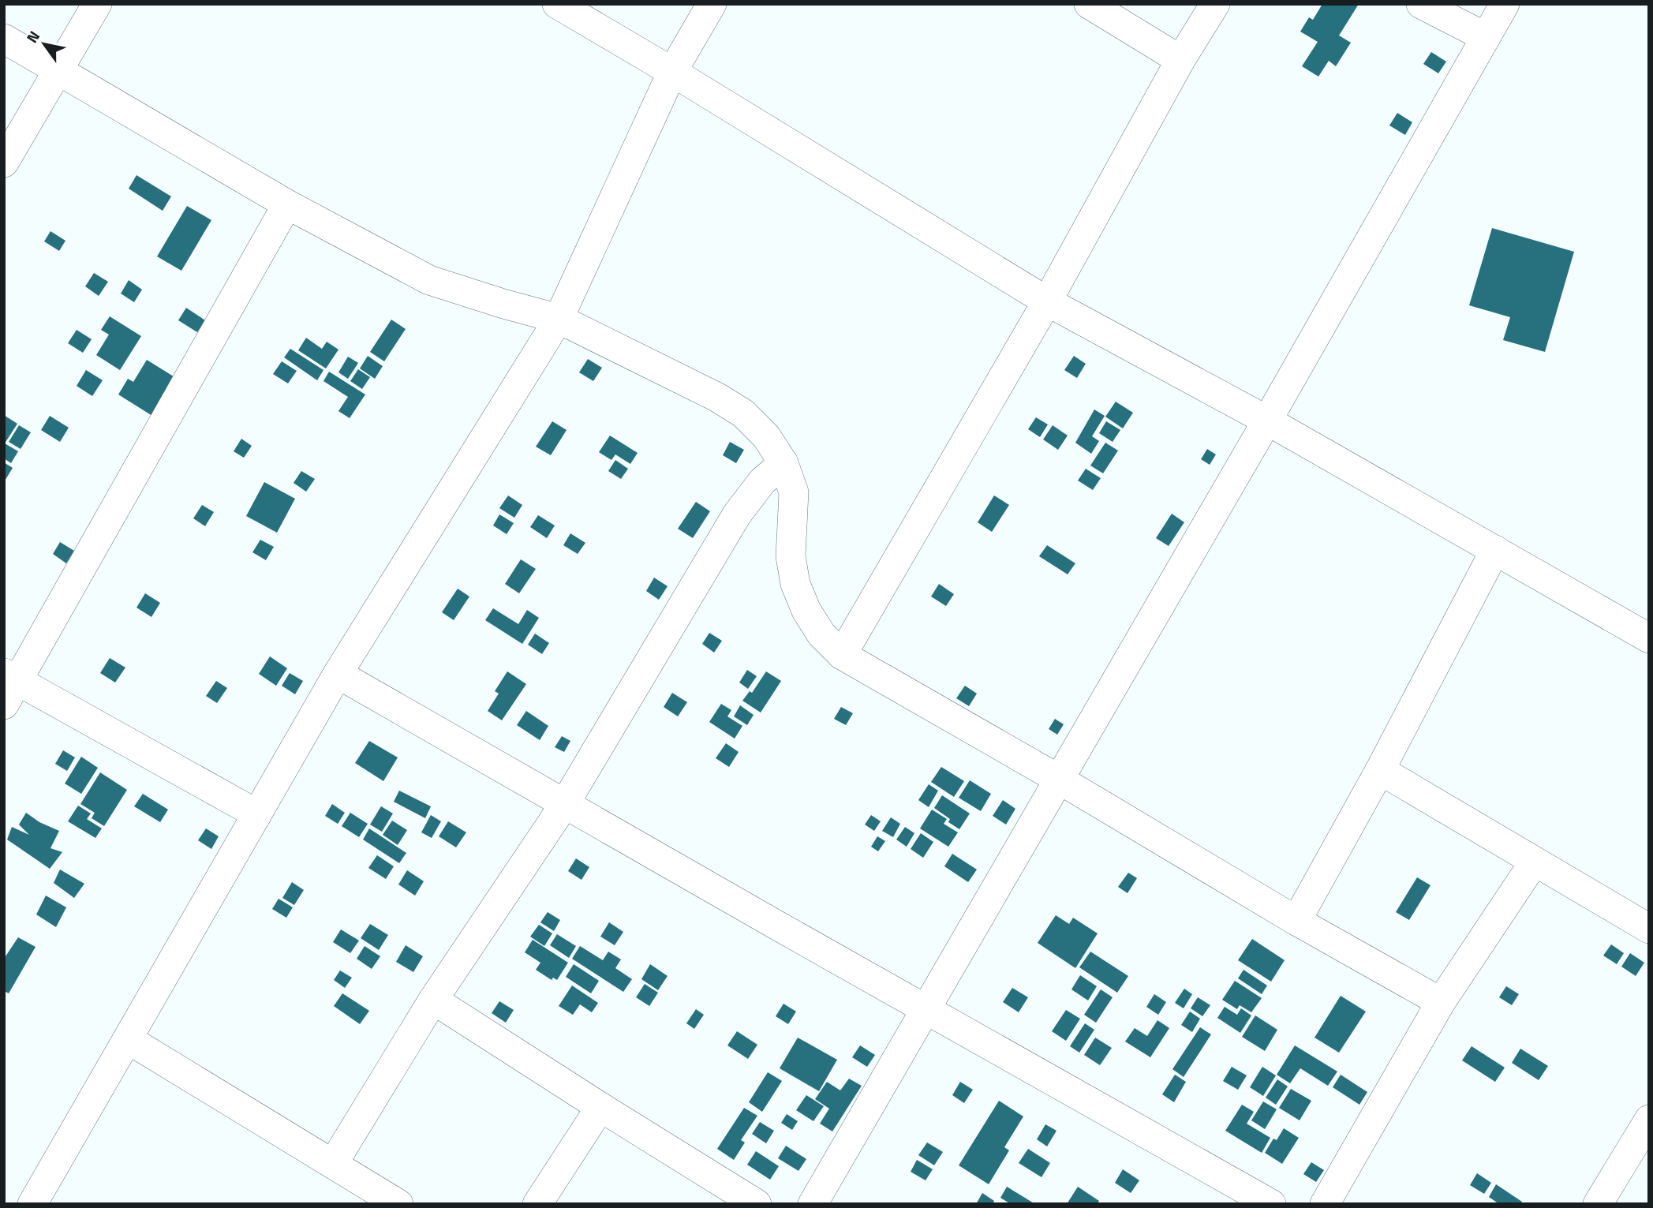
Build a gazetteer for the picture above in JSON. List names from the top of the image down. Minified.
{"north":"top left"}
